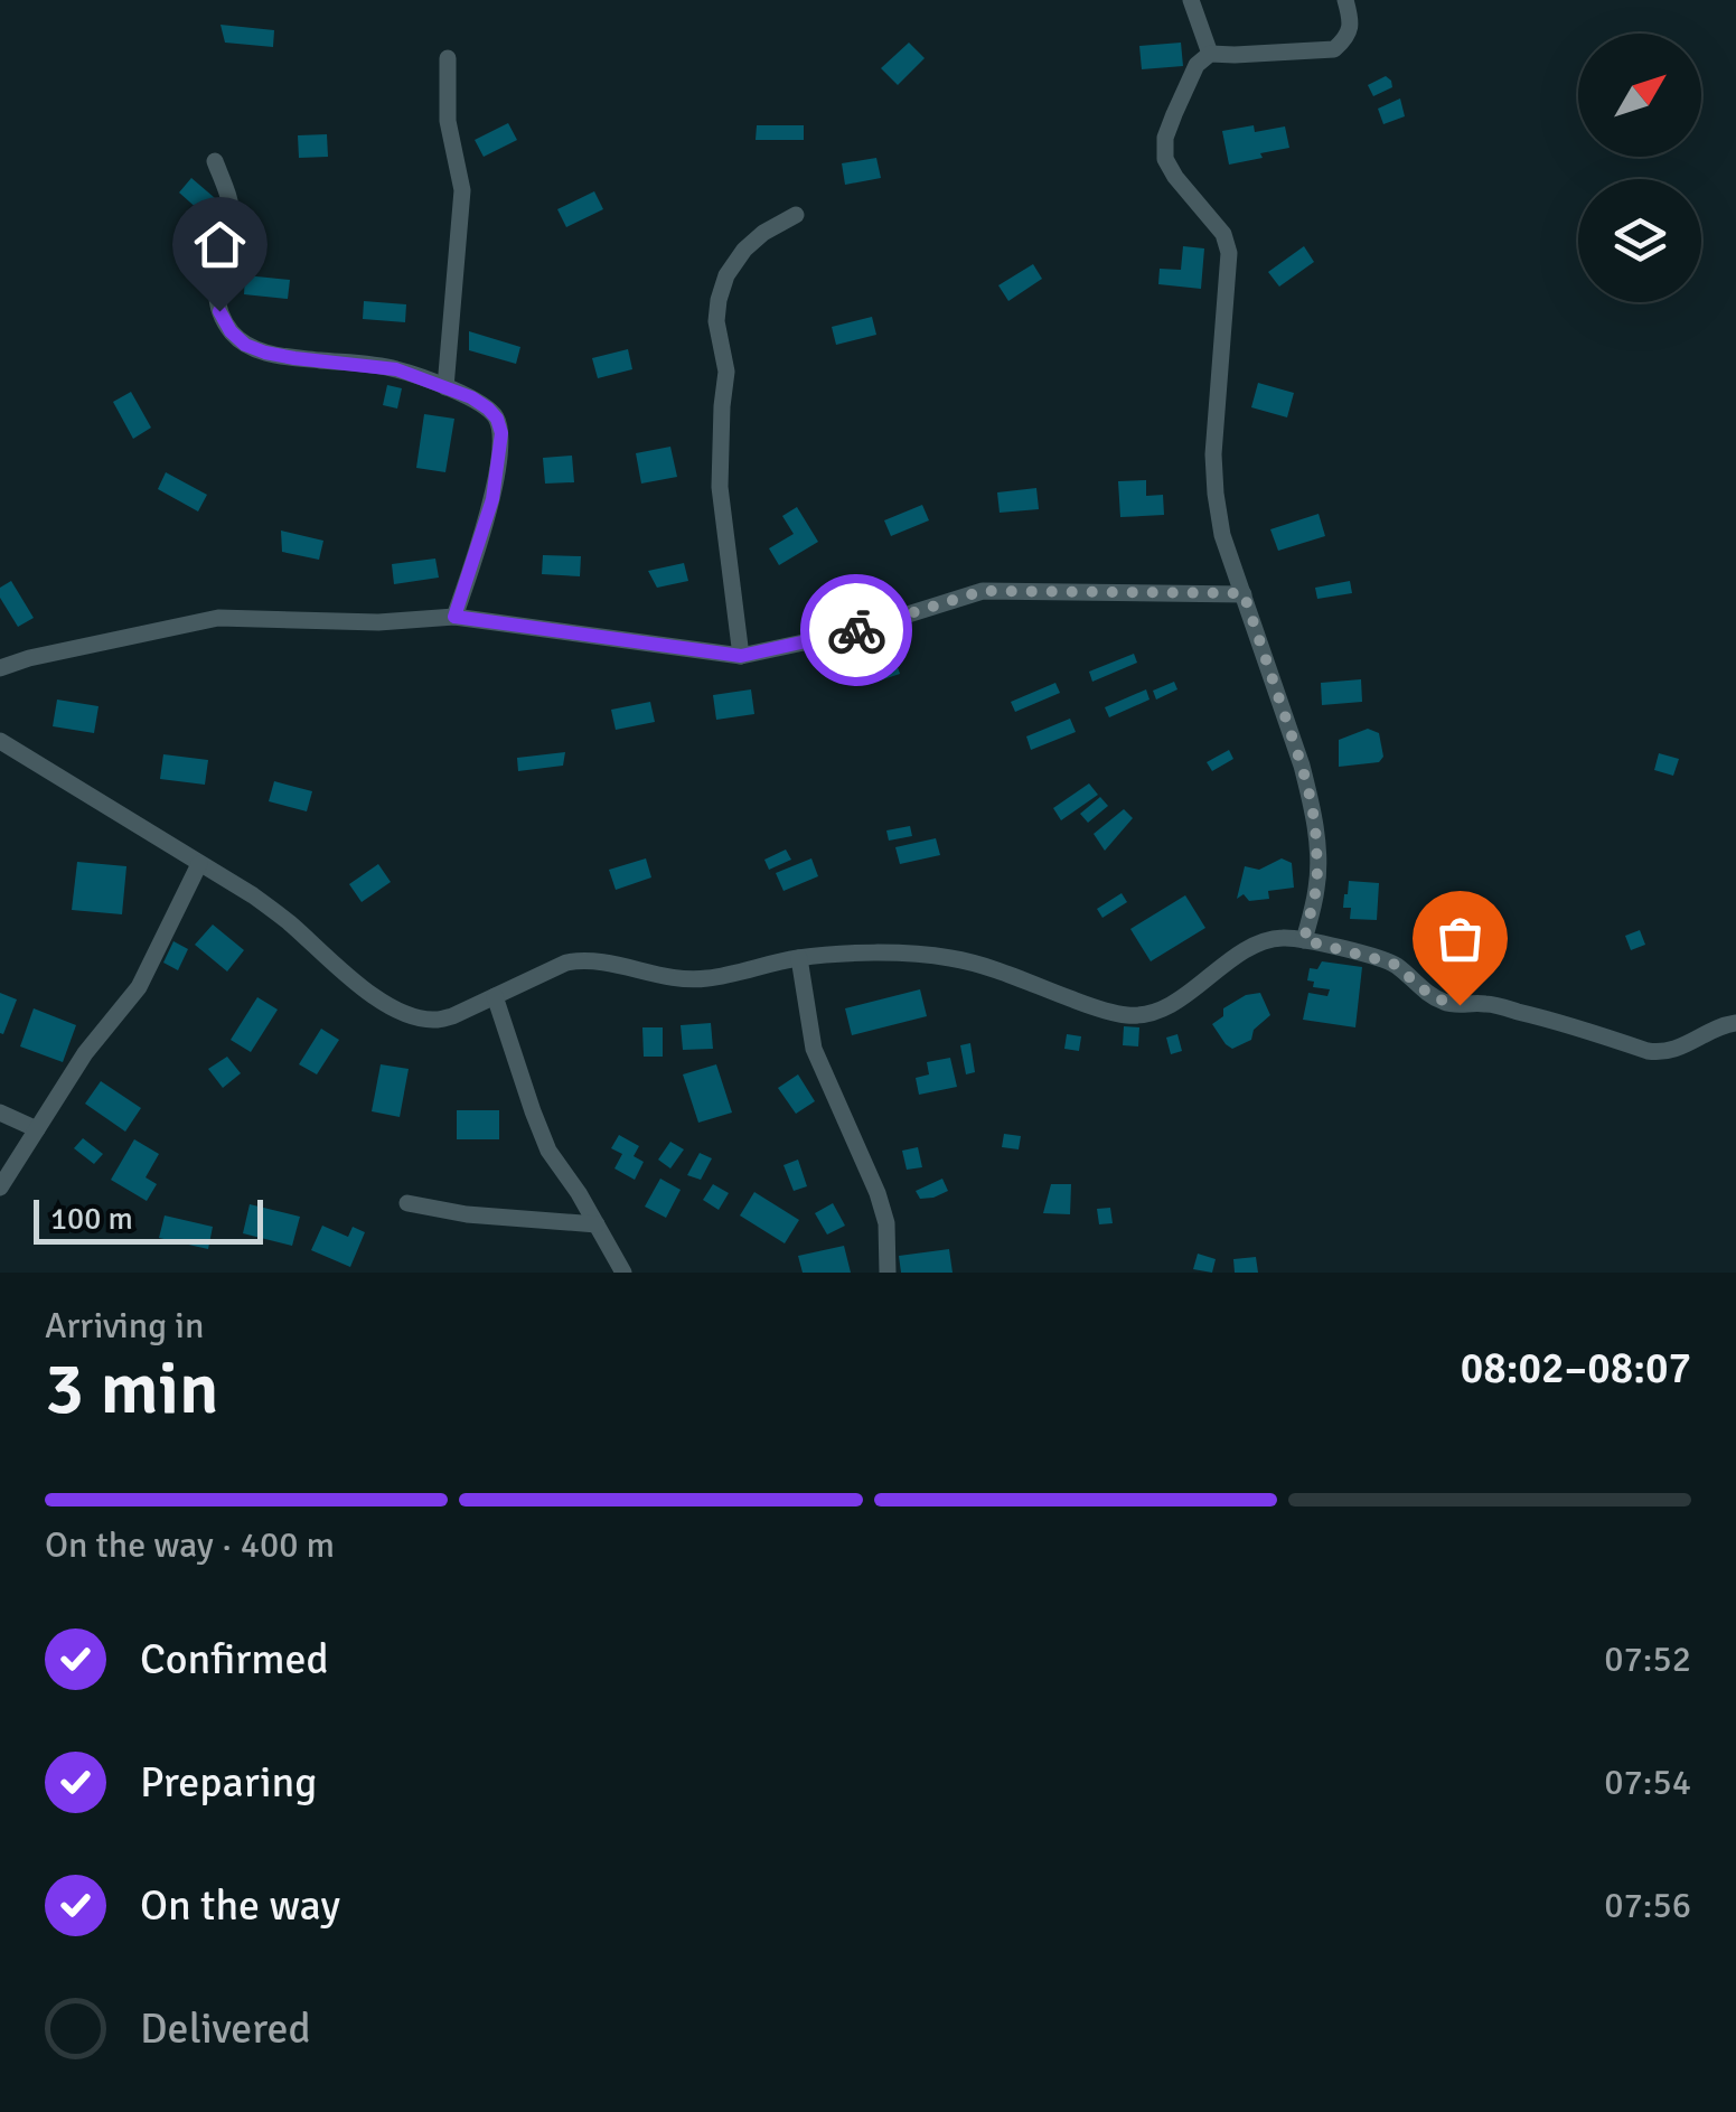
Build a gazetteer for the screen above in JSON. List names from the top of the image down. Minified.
{"scale_bar":"100 m","north":"top right","page":{"scale":"100 m","heading":["3 min","Arriving in","08:02–08:07"],"bar":"On the way · 400 m","list":[["Confirmed","07:52"],["Preparing","07:54"],["On the way","07:56"],"Delivered"]}}
